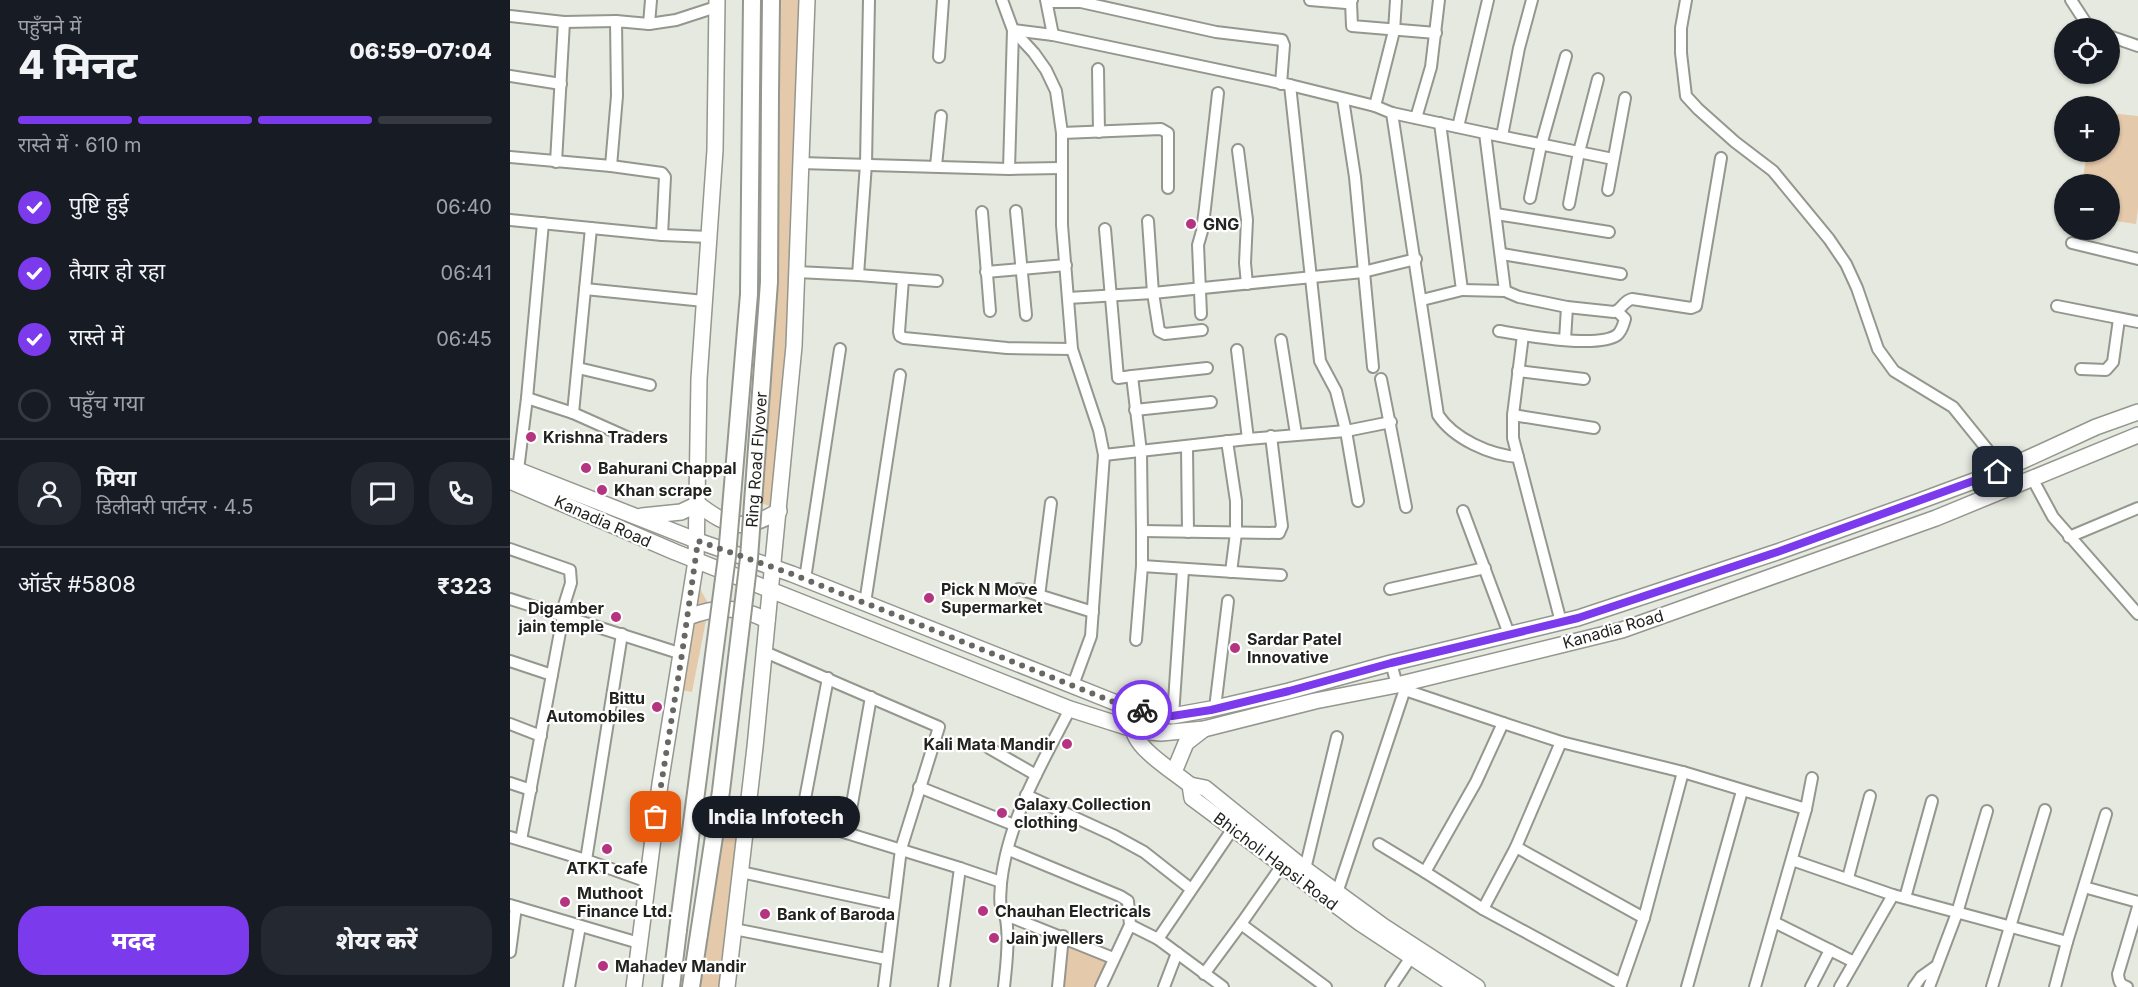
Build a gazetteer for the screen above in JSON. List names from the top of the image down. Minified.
{"streets":{"main road":["Ring Road Flyover","Kanadia Road","Bhicholi Hapsi Road"]},"places":["GNG","Krishna Traders","Bahurani Chappal","Khan scrape","Pick N Move Supermarket","Digamber jain temple","Sardar Patel Innovative","Bittu Automobiles","Kali Mata Mandir","Galaxy Collection clothing","India Infotech","ATKT cafe","Muthoot Finance Ltd.","Chauhan Electricals","Bank of Baroda","Jain jwellers","Mahadev Mandir"],"page":{"heading":["4 मिनट","पहुँचने में","06:59–07:04"],"panel":["प्रिया","डिलीवरी पार्टनर · 4.5","ऑर्डर #5808","₹323"],"map_buttons":["+","−"],"bar":"रास्ते में · 610 m","list":[["पुष्टि हुई","06:40"],["तैयार हो रहा","06:41"],["रास्ते में","06:45"],"पहुँच गया"],"bubble":"India Infotech","buttons":["मदद","शेयर करें"]}}
